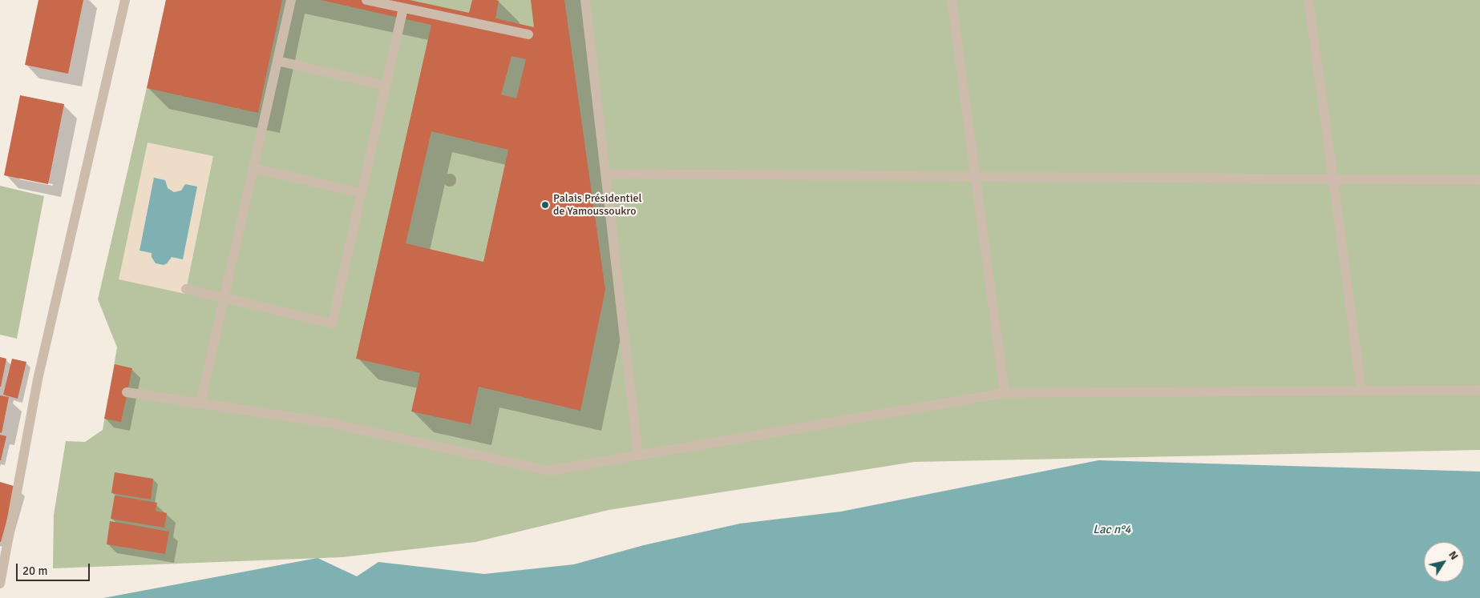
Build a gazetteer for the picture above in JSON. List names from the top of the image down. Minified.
{"water":["Lac n°4"],"places":["Palais Présidentiel de Yamoussoukro"],"scale_bar":"20 m","north":"top right"}
